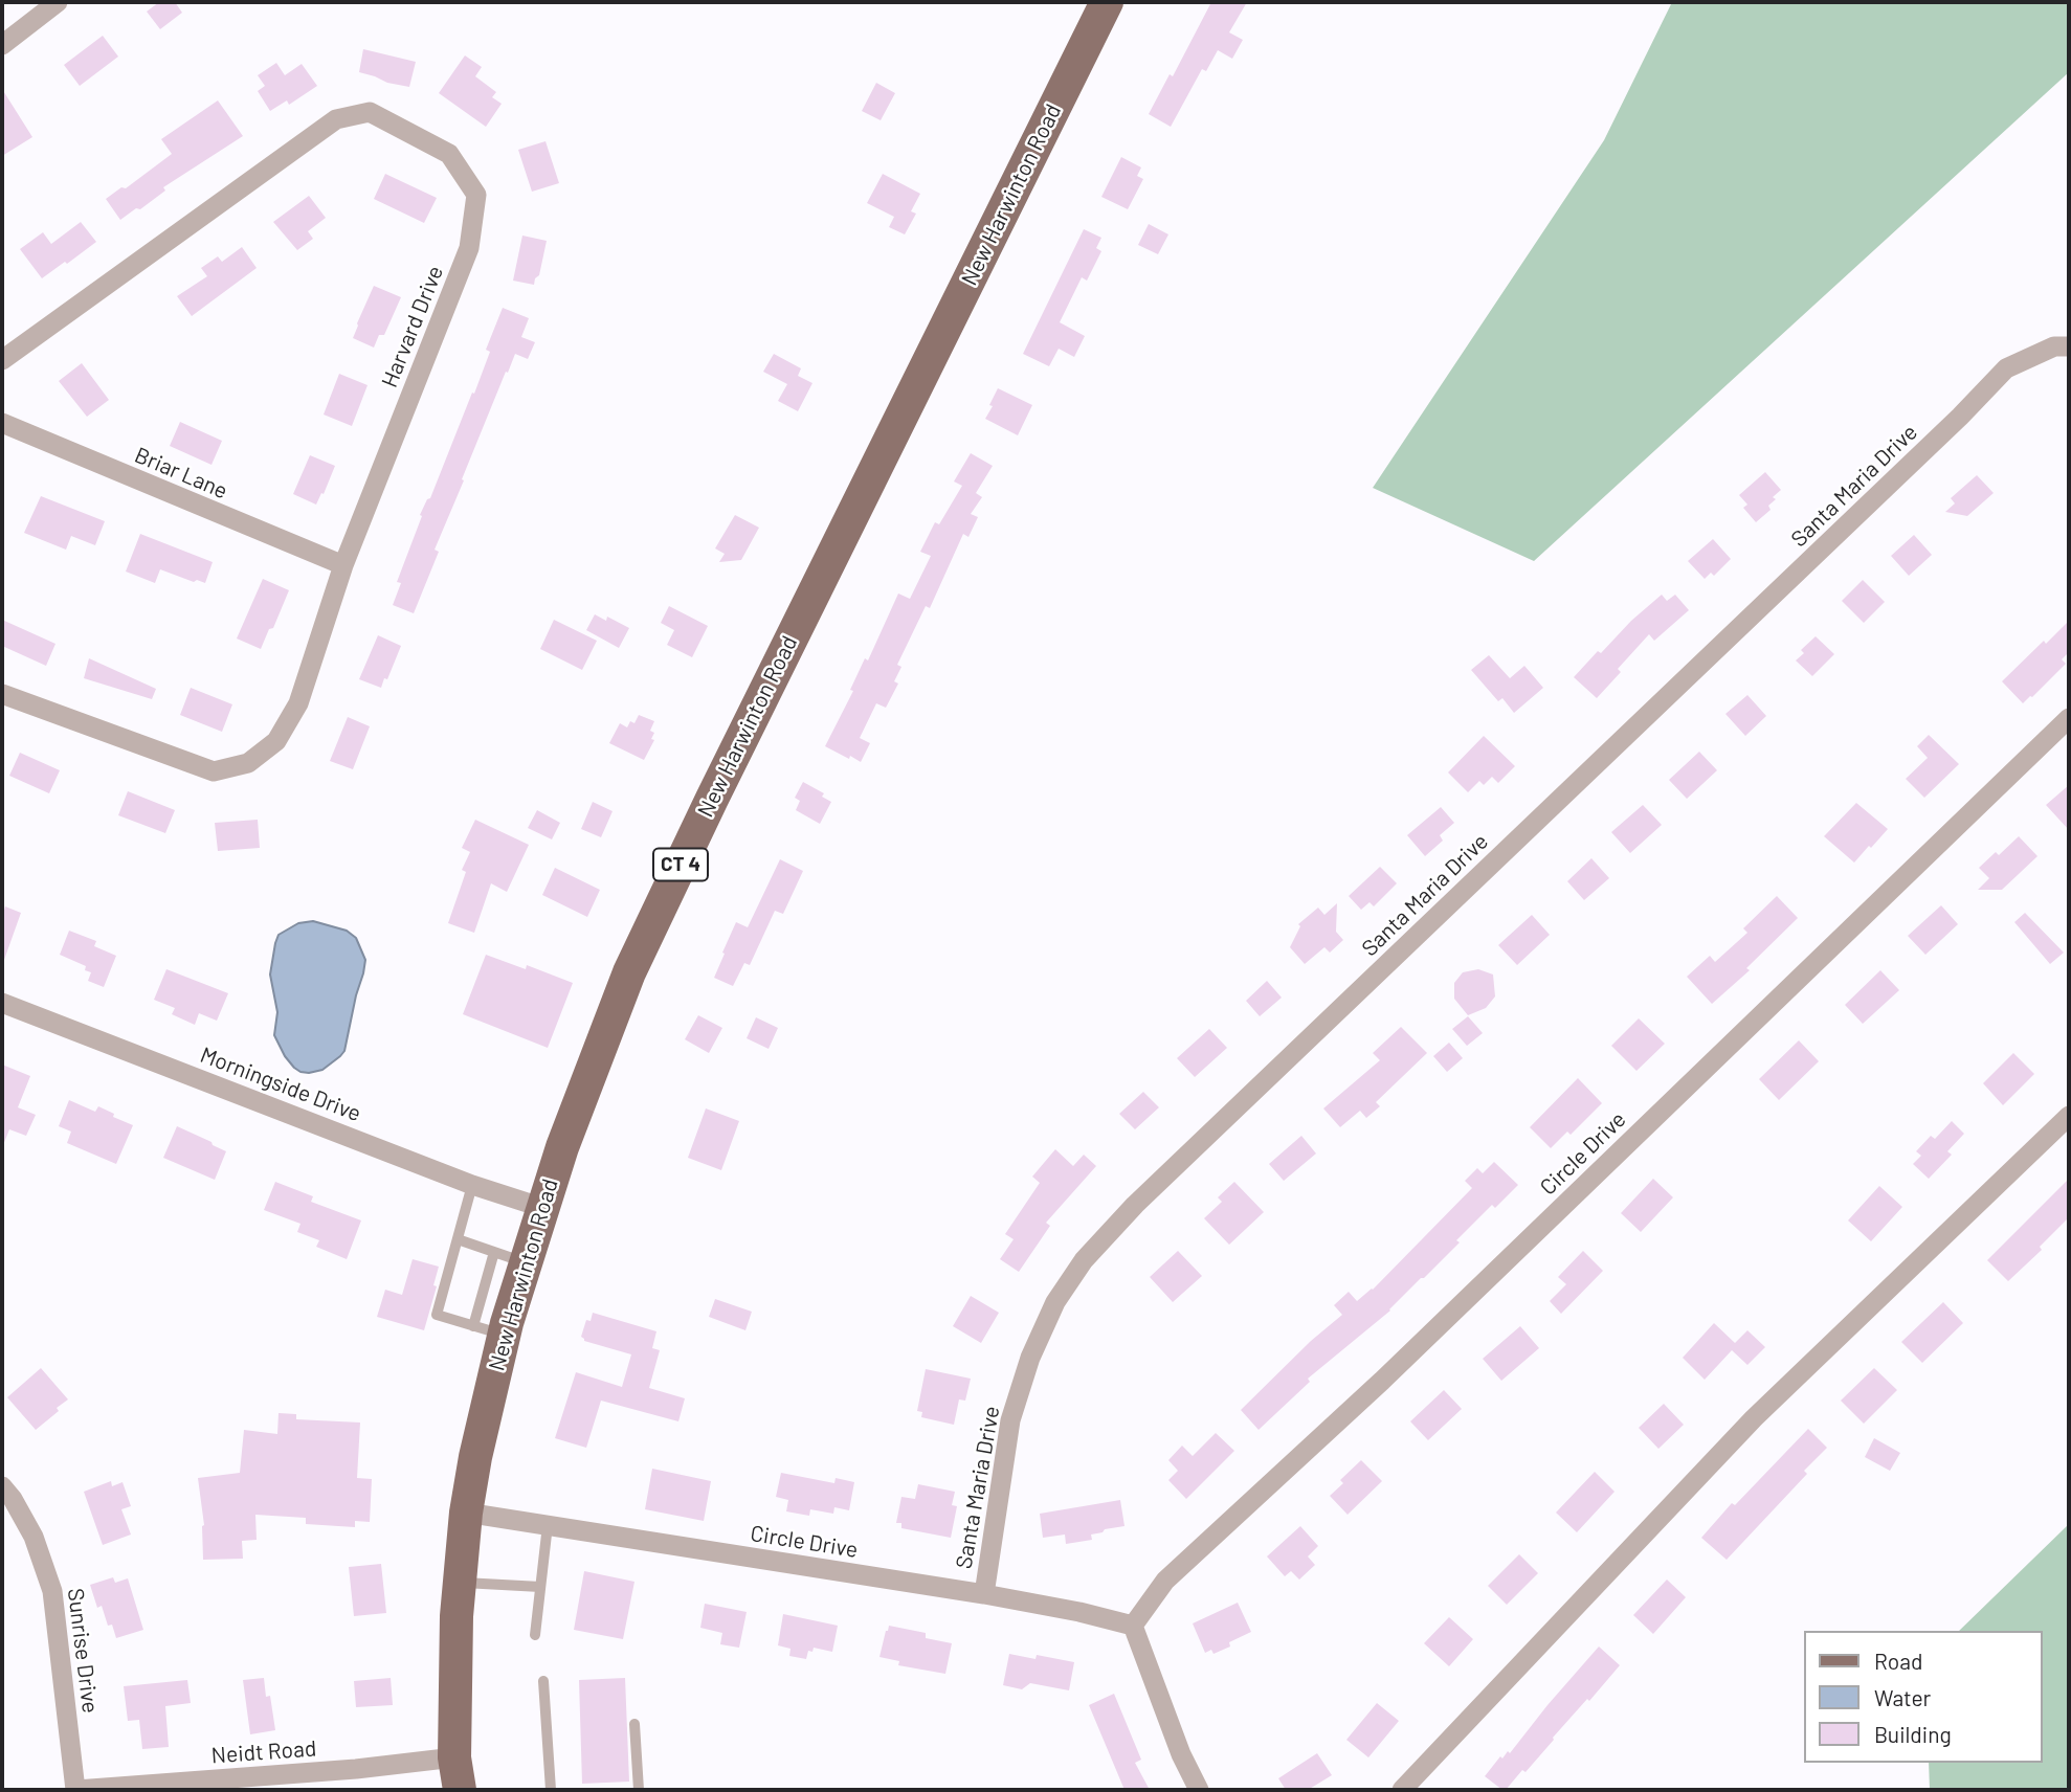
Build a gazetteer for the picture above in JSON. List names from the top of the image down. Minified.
{"streets":{"main road":["New Harwinton Road","CT 4"],"street":["Harvard Drive","Briar Lane","Santa Maria Drive","Morningside Drive","Circle Drive","Sunrise Drive","Neidt Road"]},"crossings":[["New Harwinton Road","Morningside Drive"],["New Harwinton Road","Circle Drive"],["New Harwinton Road","Neidt Road"],["Harvard Drive","Briar Lane"],["Santa Maria Drive","Circle Drive"],["Sunrise Drive","Neidt Road"]],"legend":["Road","Water","Building"]}
